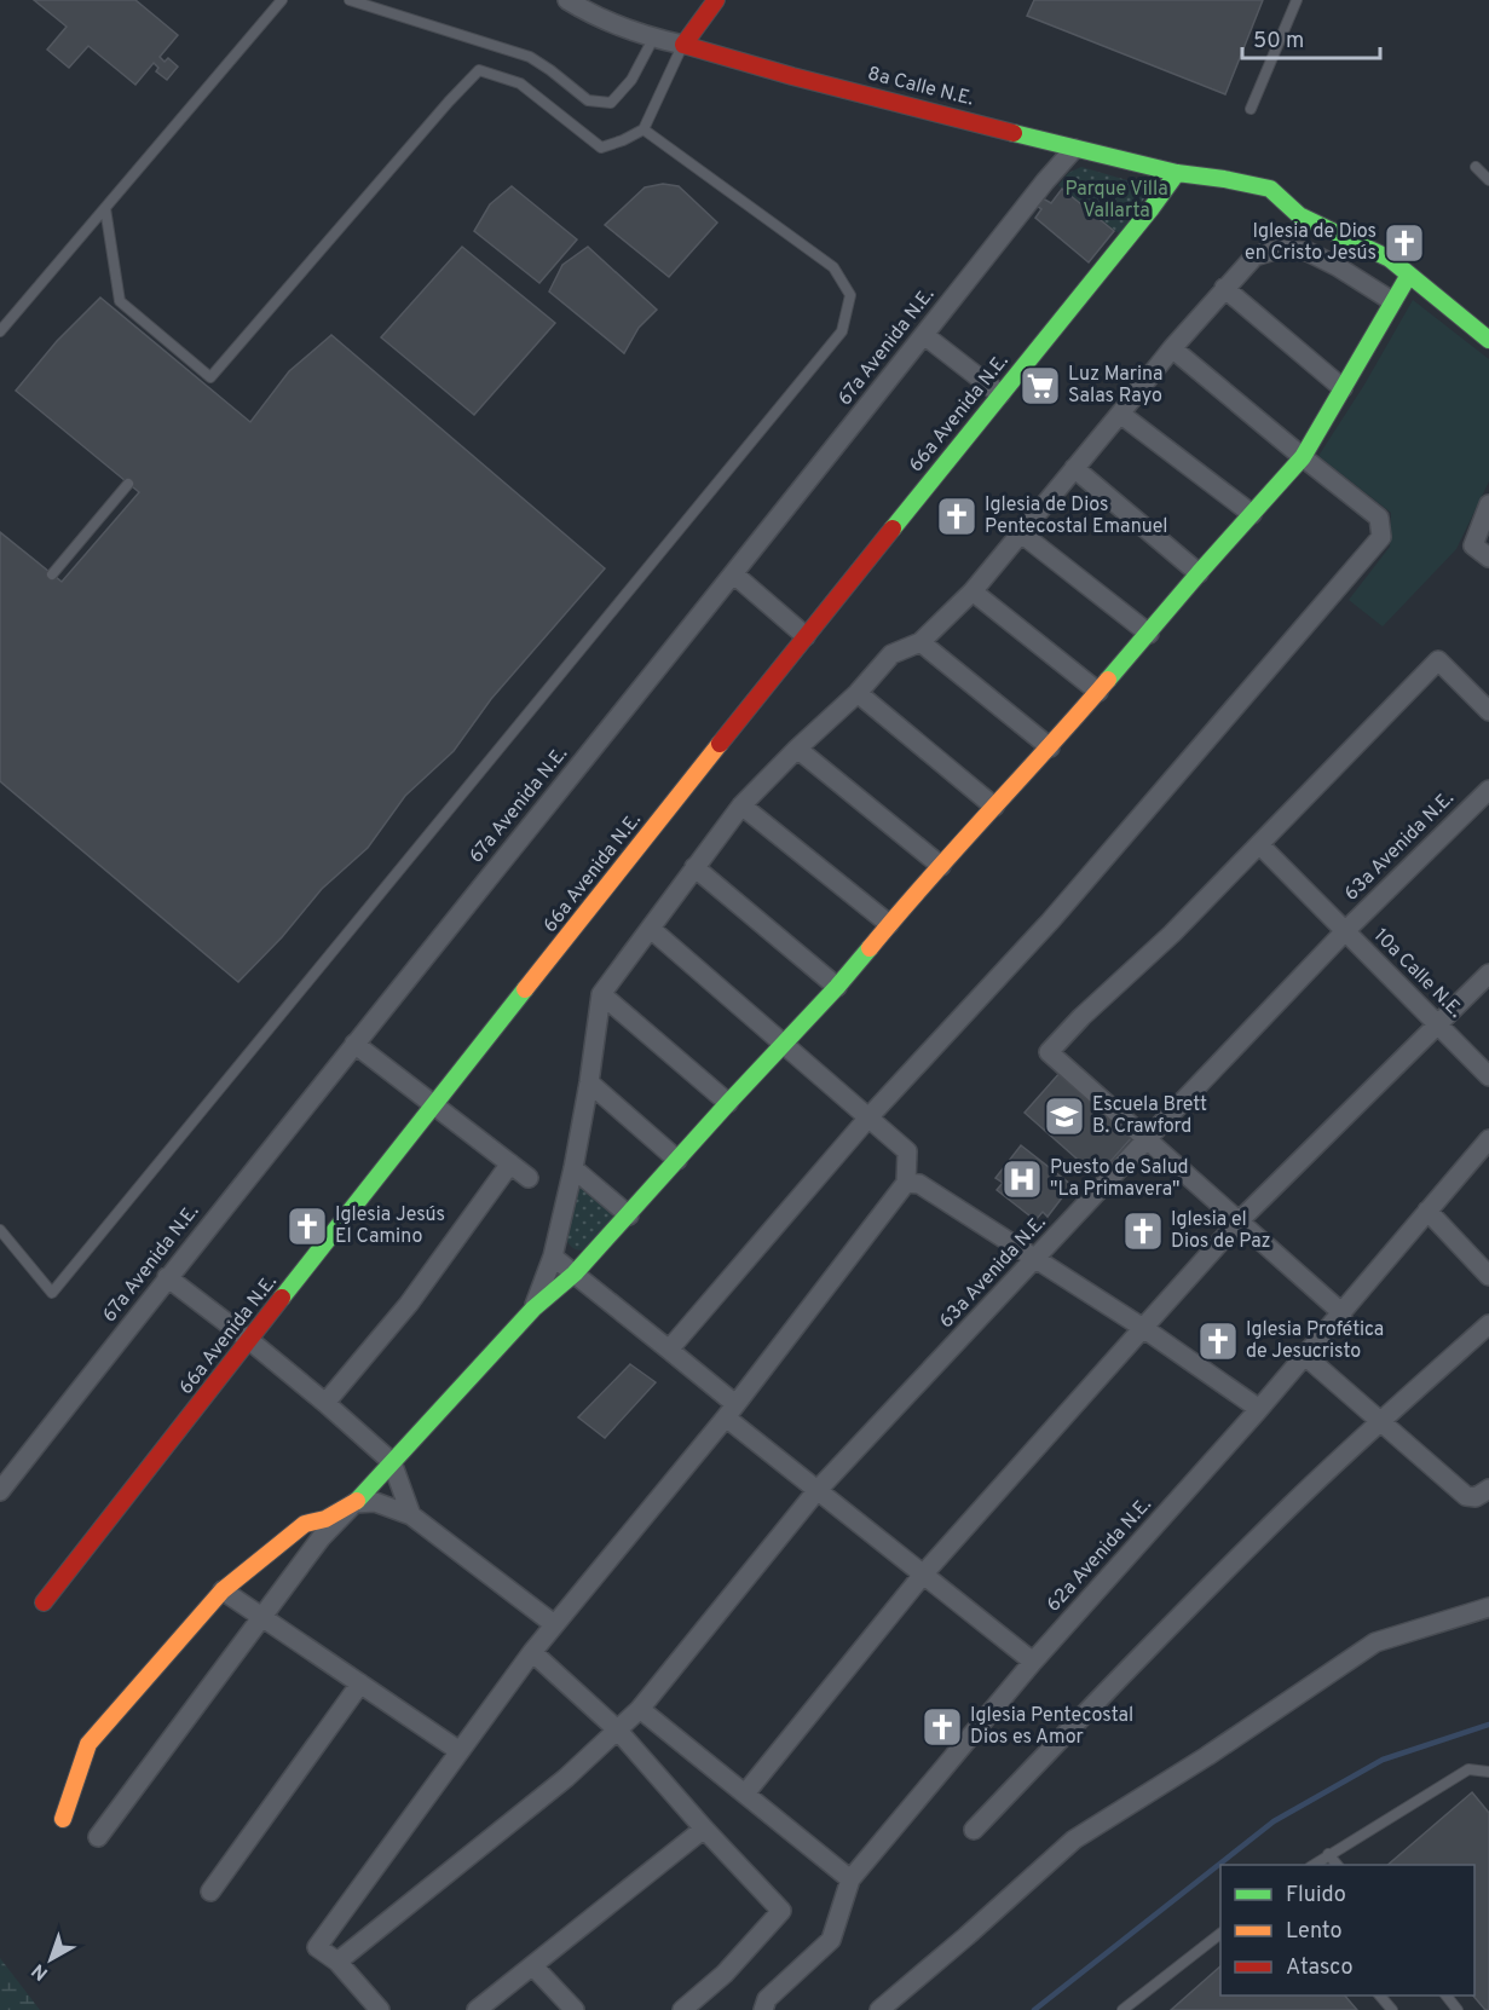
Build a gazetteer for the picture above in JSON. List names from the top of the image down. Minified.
{"streets":{"street":["8a Calle N.E.","67a Avenida N.E.","66a Avenida N.E.","63a Avenida N.E.","10a Calle N.E.","62a Avenida N.E."]},"crossings":[["8a Calle N.E.","67a Avenida N.E."],["8a Calle N.E.","66a Avenida N.E."],["63a Avenida N.E.","10a Calle N.E."]],"parks":["Parque Villa Vallarta"],"places":{"church":["Iglesia de Dios en Cristo Jesús","Iglesia de Dios Pentecostal Emanuel","Iglesia Jesús El Camino","Iglesia el Dios de Paz","Iglesia Profética de Jesucristo","Iglesia Pentecostal Dios es Amor"],"supermarket":["Luz Marina Salas Rayo"],"school or university":["Escuela Brett B. Crawford"],"hospital":["Puesto de Salud \"La Primavera\""]},"legend":["Fluido","Lento","Atasco"],"scale_bar":"50 m","north":"bottom left"}
